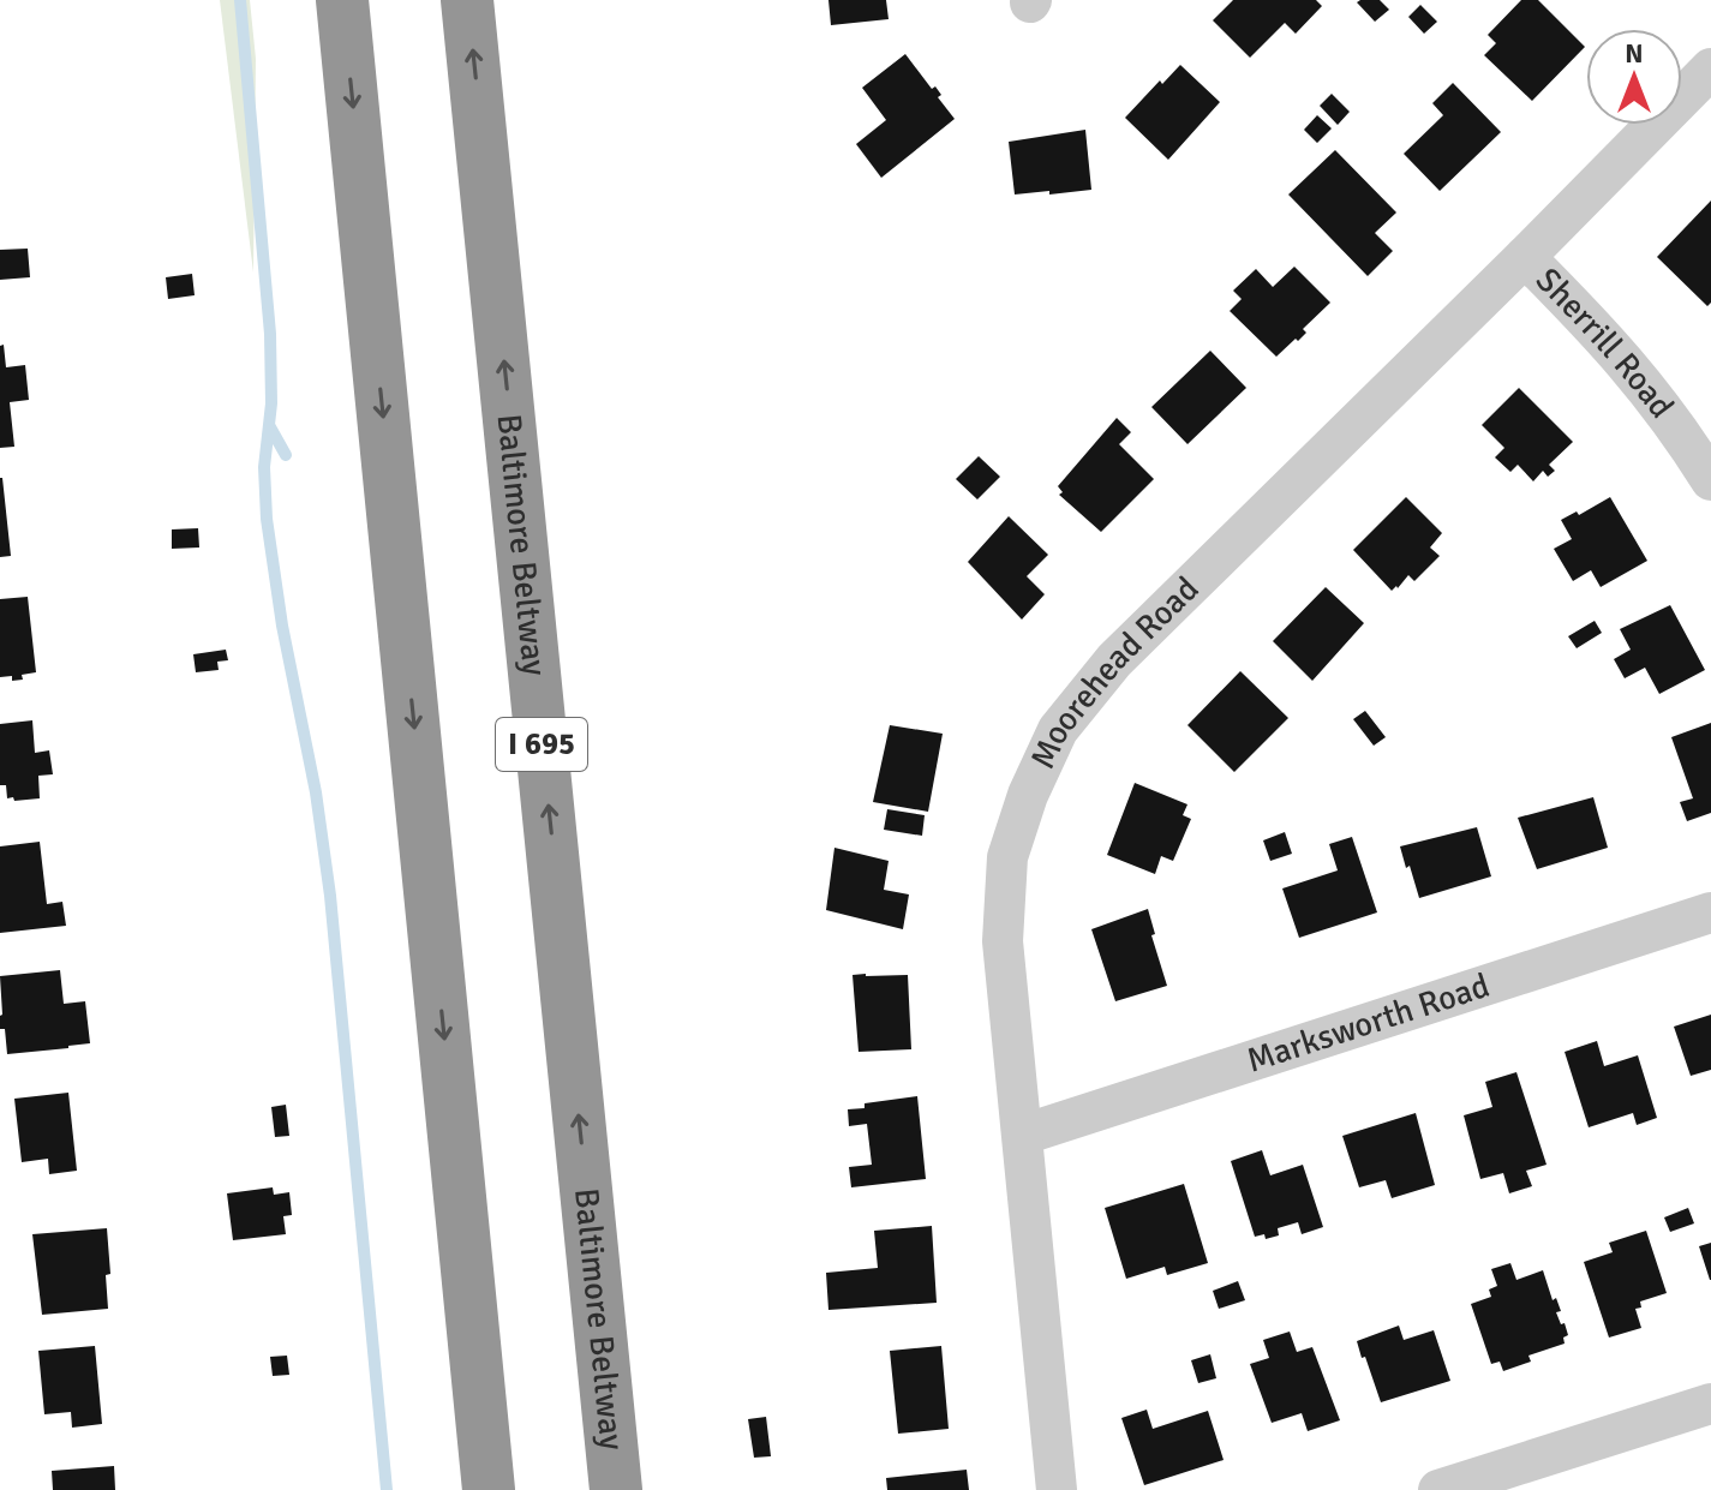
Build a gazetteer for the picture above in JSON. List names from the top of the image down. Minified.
{"streets":{"highway":["Baltimore Beltway","I 695"],"street":["Sherrill Road","Moorehead Road","Marksworth Road"]},"crossings":[["Sherrill Road","Moorehead Road"],["Moorehead Road","Marksworth Road"]],"north":"top"}
